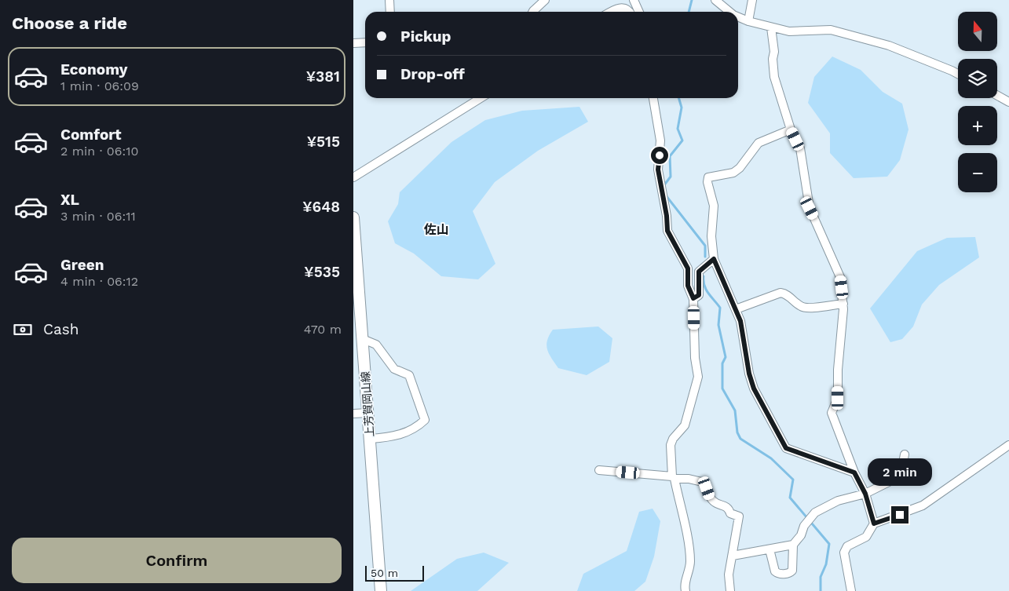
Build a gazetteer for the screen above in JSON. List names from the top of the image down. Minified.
{"streets":{"main road":["上芳賀岡山線"]},"districts":["佐山"],"scale_bar":"50 m","north":"top","page":{"heading":"Choose a ride","map_buttons":["+","−"],"banner":["Pickup","Drop-off"],"list":[{"name":"Economy","note":"1 min · 06:09","value":"¥381"},{"name":"Comfort","note":"2 min · 06:10","value":"¥515"},{"name":"XL","note":"3 min · 06:11","value":"¥648"},{"name":"Green","note":"4 min · 06:12","value":"¥535"}],"pay":["Cash","470 m"],"bubble":"2 min","buttons":"Confirm","scale":"50 m"}}
